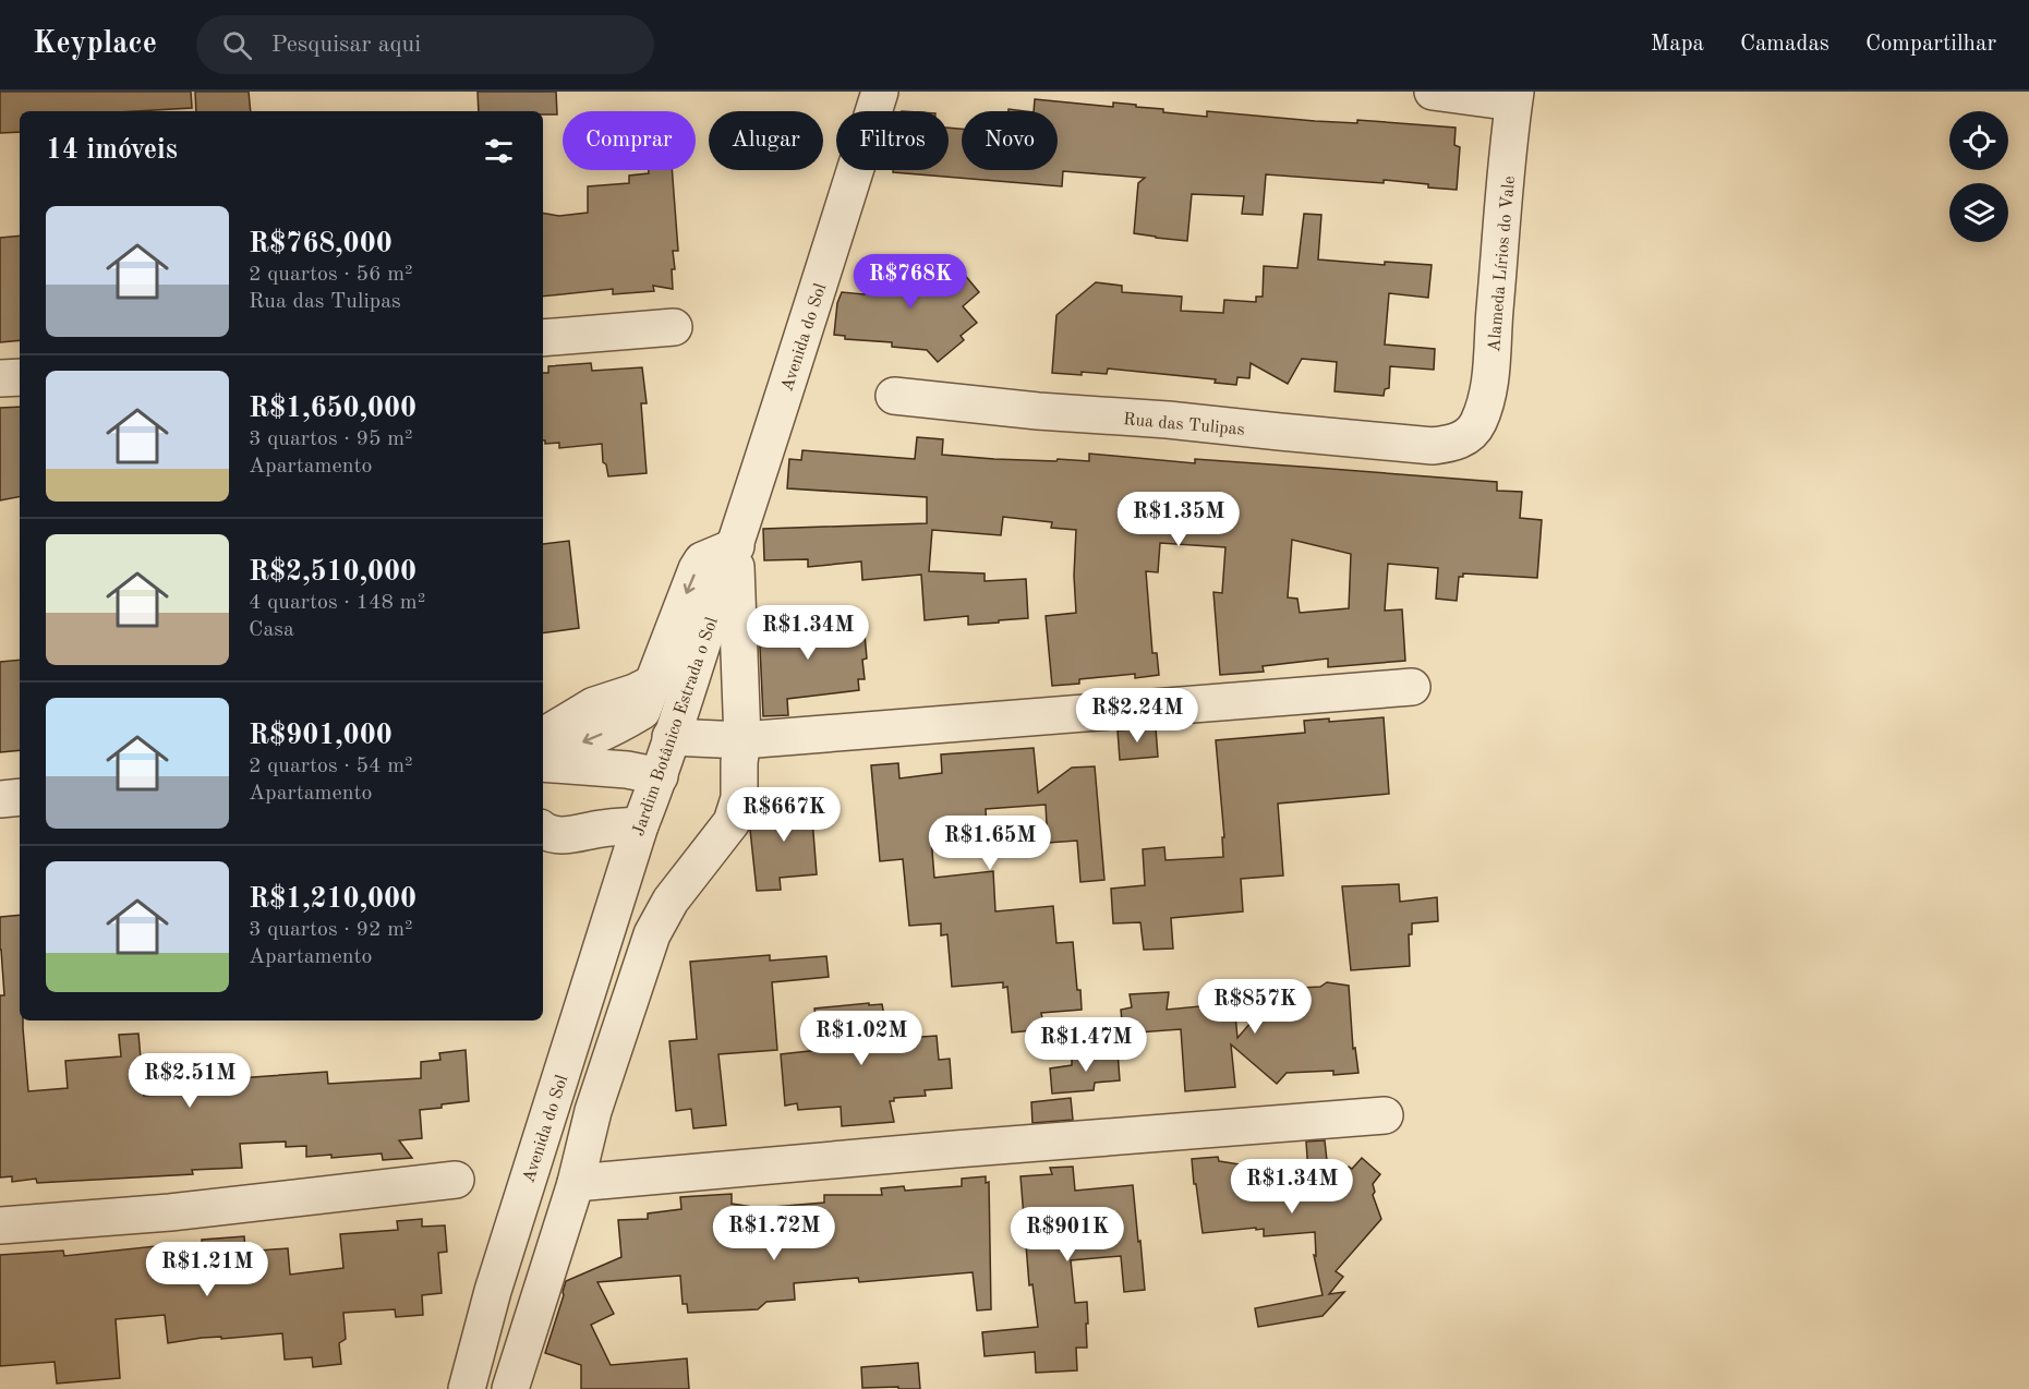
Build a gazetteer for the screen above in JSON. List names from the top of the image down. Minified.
{"streets":{"street":["Alameda Lírios do Vale","Avenida do Sol","Rua das Tulipas","Jardim Botânico Estrada o Sol"]},"crossings":[["Alameda Lírios do Vale","Rua das Tulipas"],["Avenida do Sol","Jardim Botânico Estrada o Sol"]],"page":{"header":"Keyplace","search":"Pesquisar aqui","nav":["Mapa","Camadas","Compartilhar"],"chip":["Comprar","Alugar","Filtros","Novo"],"heading":"14 imóveis","list":[{"name":"R$768,000","note":"2 quartos · 56 m² · Rua das Tulipas"},{"name":"R$1,650,000","note":"3 quartos · 95 m² · Apartamento"},{"name":"R$2,510,000","note":"4 quartos · 148 m² · Casa"},{"name":"R$901,000","note":"2 quartos · 54 m² · Apartamento"},{"name":"R$1,210,000","note":"3 quartos · 92 m² · Apartamento"}],"price":["R$768K","R$1.35M","R$1.34M","R$2.24M","R$667K","R$1.65M","R$857K","R$1.02M","R$1.47M","R$2.51M","R$1.34M","R$1.72M","R$901K","R$1.21M"]}}
